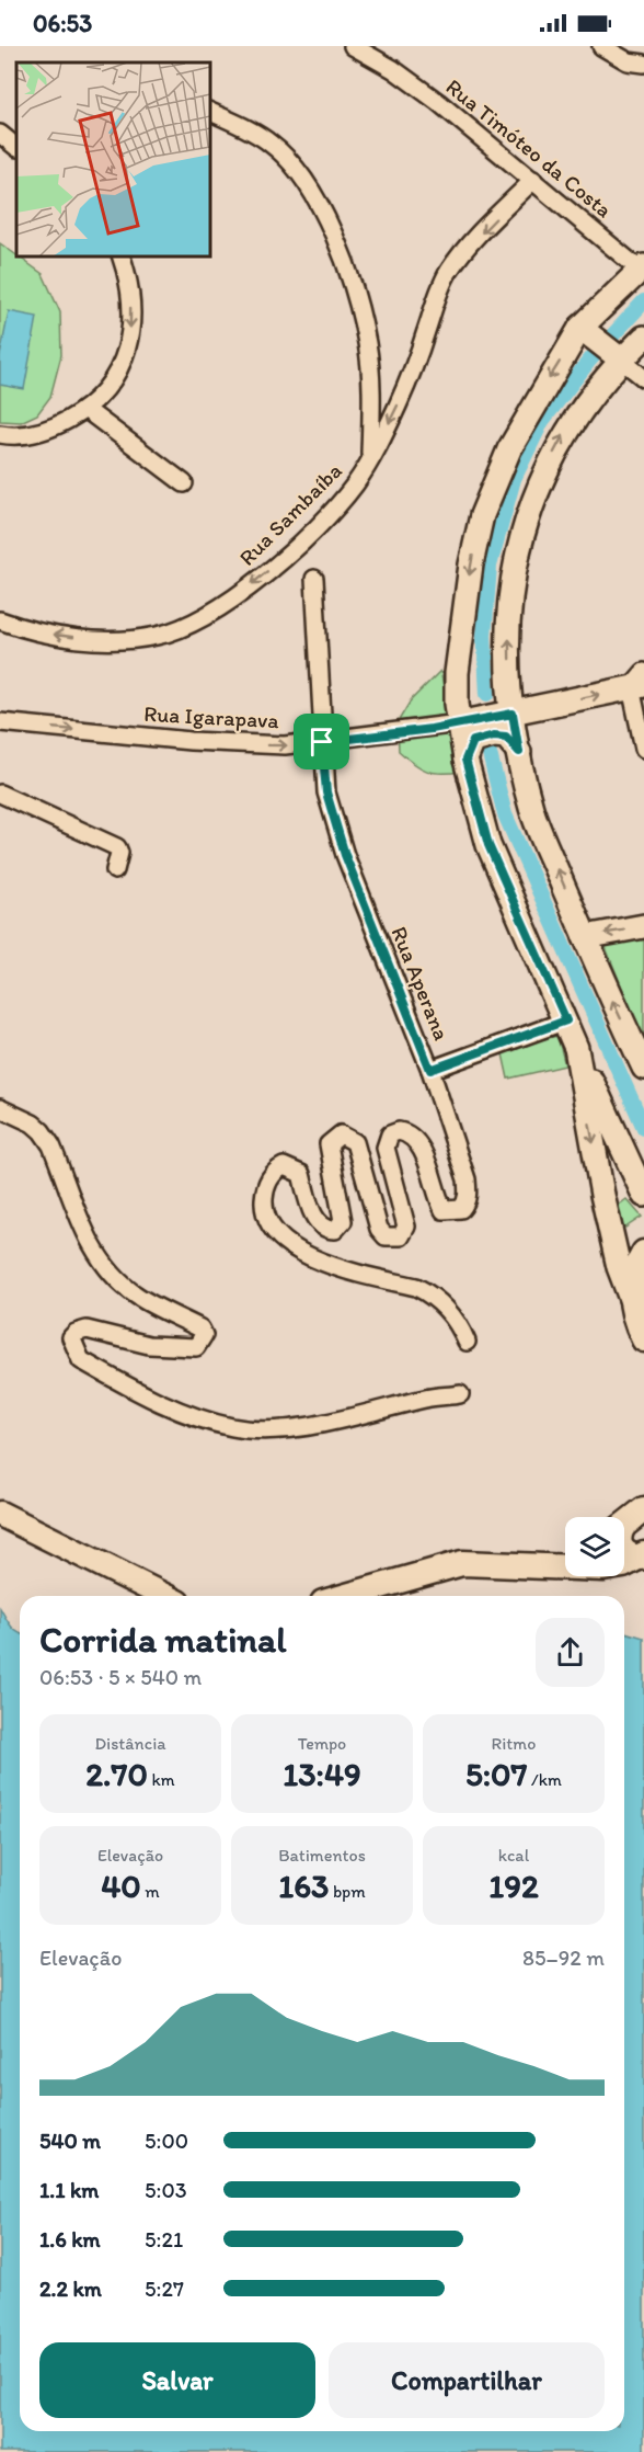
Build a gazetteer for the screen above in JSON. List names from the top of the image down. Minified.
{"streets":{"street":["Rua Timóteo da Costa","Rua Sambaíba","Rua Igarapava","Rua Aperana"]},"crossings":[["Rua Timóteo da Costa","Rua Sambaíba"],["Rua Igarapava","Rua Aperana"]],"one_way":["Rua Sambaíba","Rua Igarapava"],"page":{"status":"06:53","heading":["Corrida matinal","06:53 · 5 × 540 m"],"stats":[["Distância","2.70 km"],["Tempo","13:49"],["Ritmo","5:07 /km"],["Elevação","40 m"],["Batimentos","163 bpm"],["kcal","192"]],"chart":["Elevação","85–92 m"],"list":[{"name":"540 m","note":"5:00"},{"name":"1.1 km","note":"5:03"},{"name":"1.6 km","note":"5:21"},{"name":"2.2 km","note":"5:27"}],"buttons":["Salvar","Compartilhar"]}}
